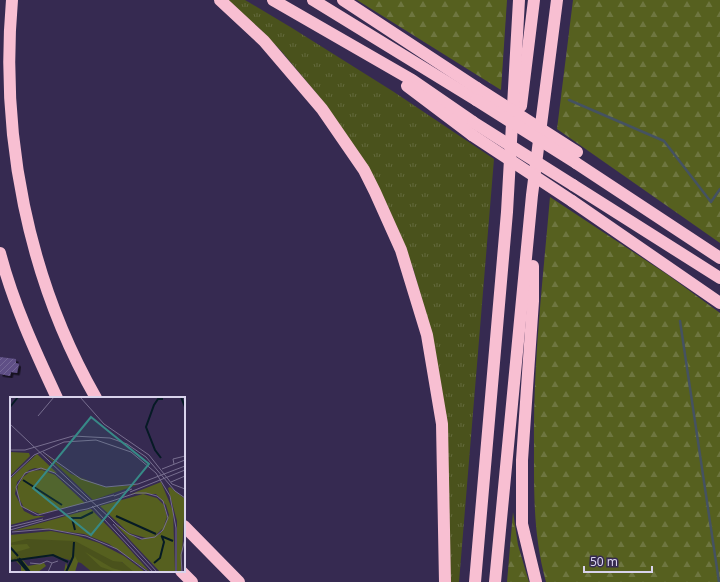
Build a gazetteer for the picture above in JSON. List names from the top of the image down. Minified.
{"scale_bar":"50 m"}
